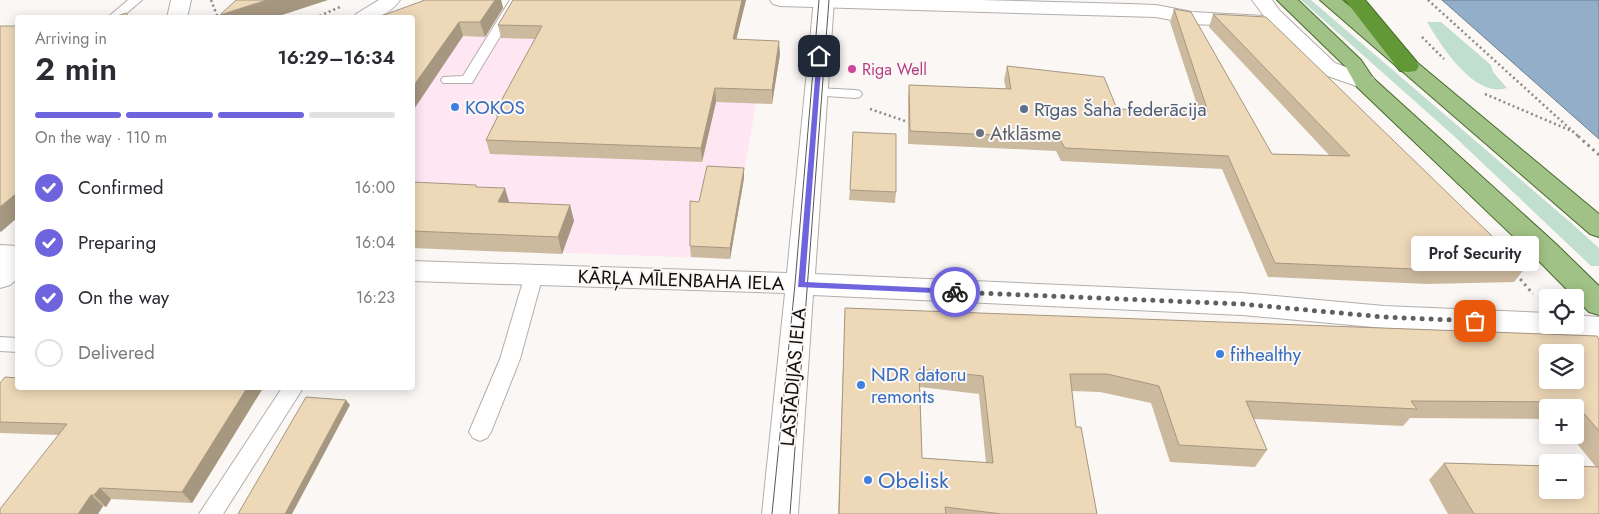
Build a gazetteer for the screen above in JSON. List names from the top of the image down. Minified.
{"streets":{"street":["KĀRĻA MĪLENBAHA IELA","LASTĀDIJAS IELA"]},"crossings":[["KĀRĻA MĪLENBAHA IELA","LASTĀDIJAS IELA"]],"places":["Riga Well","KOKOS","Rīgas Šaha federācija","Atklāsme","Prof Security","fithealthy","NDR datoru remonts","Obelisk"],"page":{"heading":["2 min","Arriving in","16:29–16:34"],"bar":"On the way · 110 m","list":[["Confirmed","16:00"],["Preparing","16:04"],["On the way","16:23"],"Delivered"],"bubble":"Prof Security","map_buttons":["+","−"]}}
